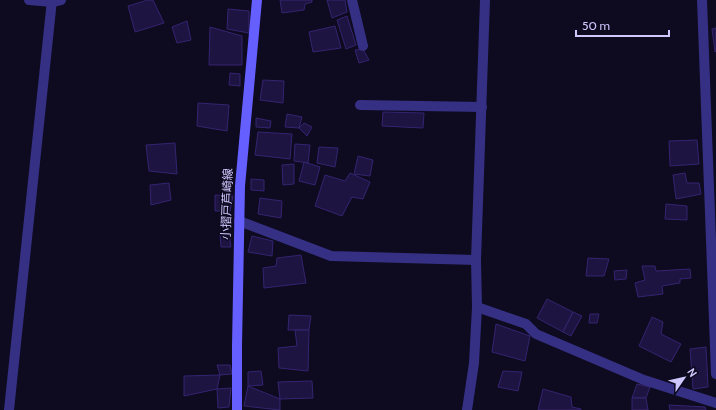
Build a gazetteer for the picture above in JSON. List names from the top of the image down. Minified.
{"streets":{"main road":["小摺戸芦崎線"]},"scale_bar":"50 m","north":"top right"}
